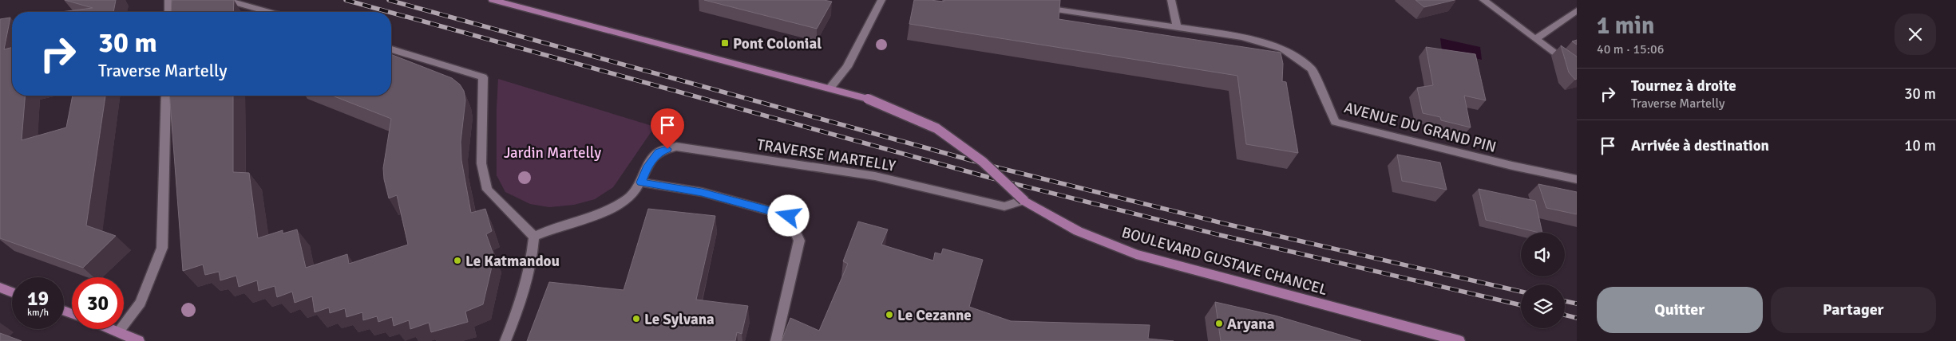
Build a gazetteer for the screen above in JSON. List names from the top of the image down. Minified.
{"streets":{"main road":["BOULEVARD GUSTAVE CHANCEL"],"street":["AVENUE DU GRAND PIN","TRAVERSE MARTELLY"]},"crossings":[["TRAVERSE MARTELLY","BOULEVARD GUSTAVE CHANCEL"]],"parks":["Jardin Martelly"],"places":{"transit":["Pont Colonial"],"other":["Le Katmandou","Le Cezanne","Le Sylvana","Aryana"]},"page":{"heading":["1 min","40 m · 15:06"],"turn":["30 m","Traverse Martelly"],"list":[{"name":"Tournez à droite","note":"Traverse Martelly","value":"30 m"},{"name":"Arrivée à destination","value":"10 m"}],"speed":"19 km/h","limit":"30","buttons":["Quitter","Partager"]}}
